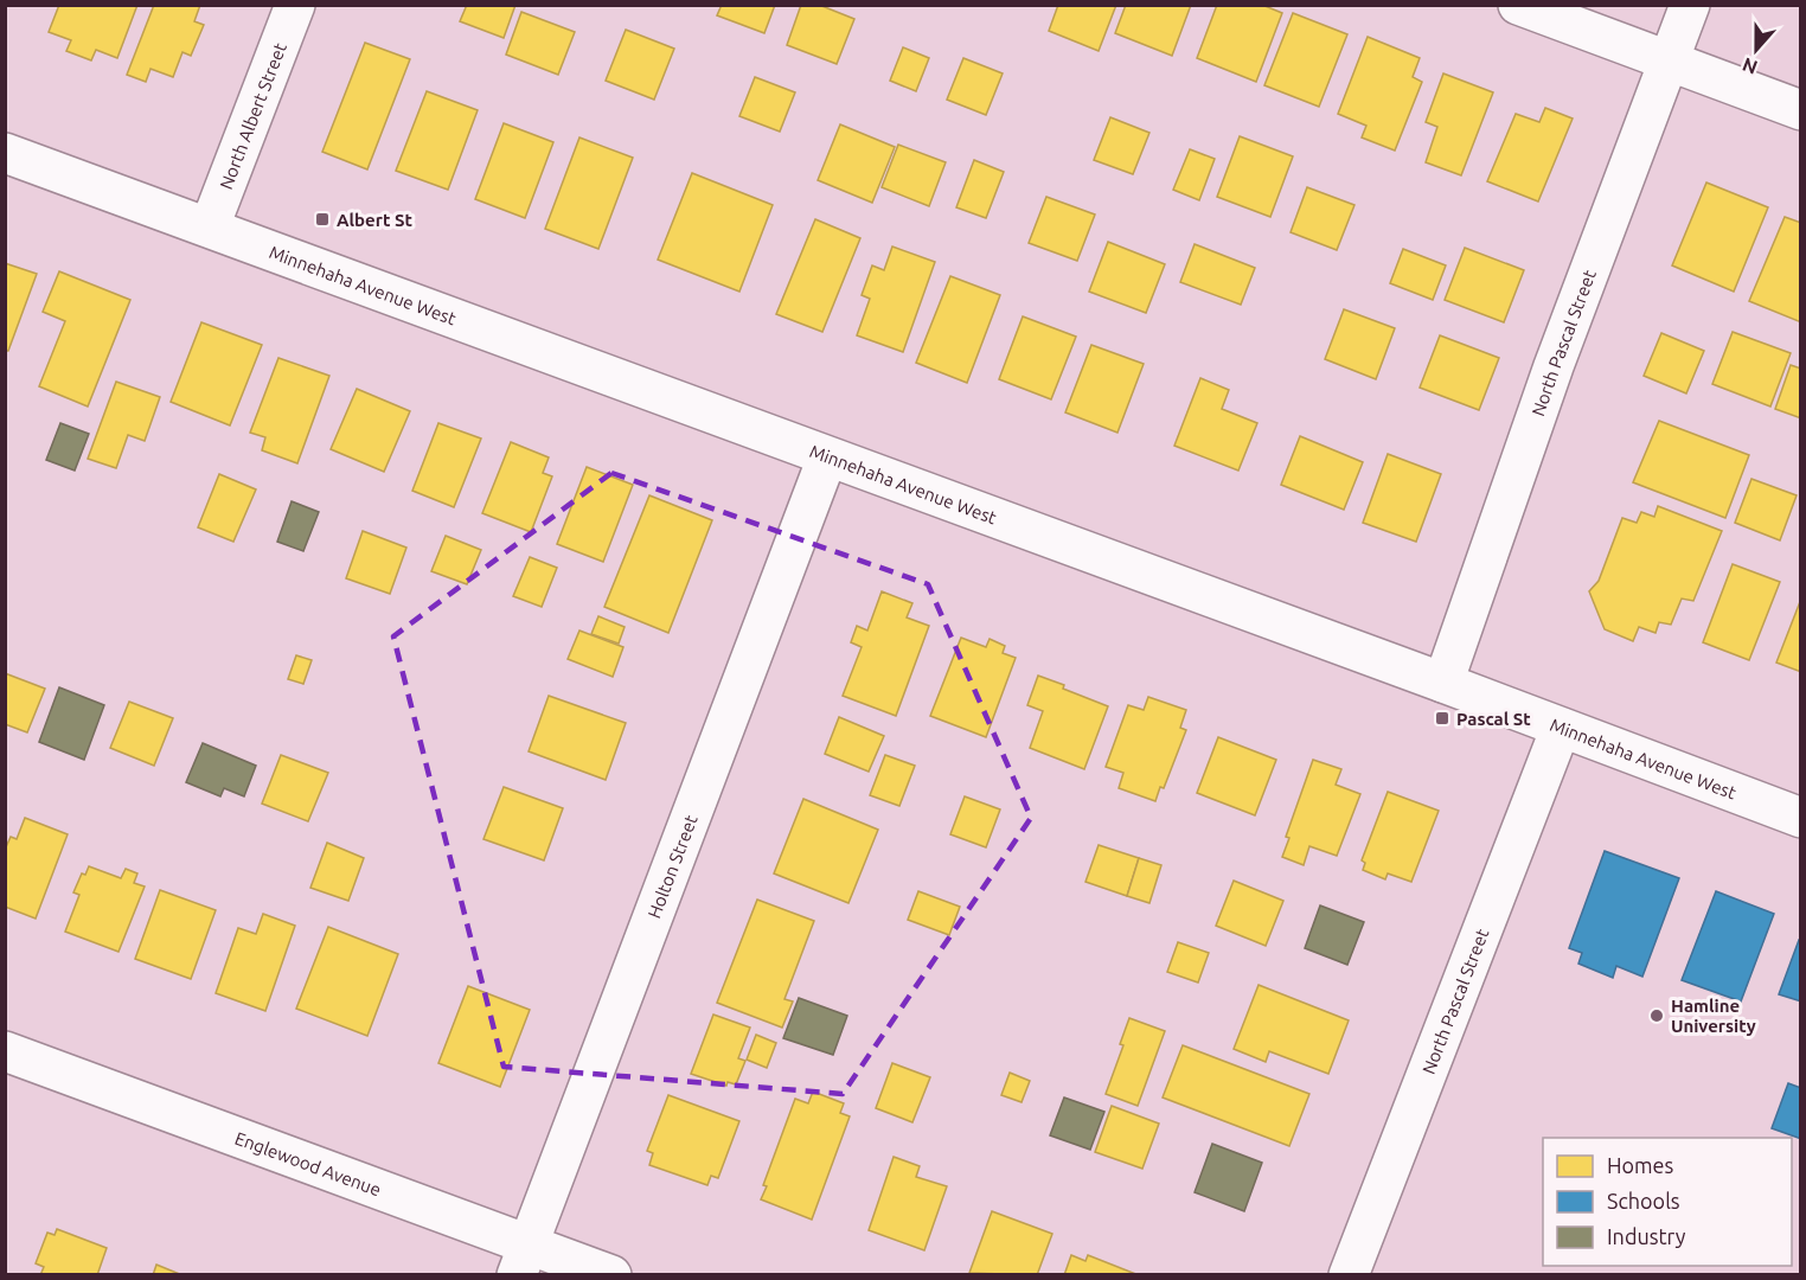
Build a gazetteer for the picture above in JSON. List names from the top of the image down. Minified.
{"streets":{"street":["North Albert Street","Minnehaha Avenue West","North Pascal Street","Holton Street","Englewood Avenue"]},"crossings":[["North Albert Street","Minnehaha Avenue West"],["Minnehaha Avenue West","North Pascal Street"],["Minnehaha Avenue West","Holton Street"],["Holton Street","Englewood Avenue"]],"places":{"transit":["Albert St","Pascal St"],"other":["Hamline University"]},"legend":["Homes","Schools","Industry"],"north":"bottom"}
